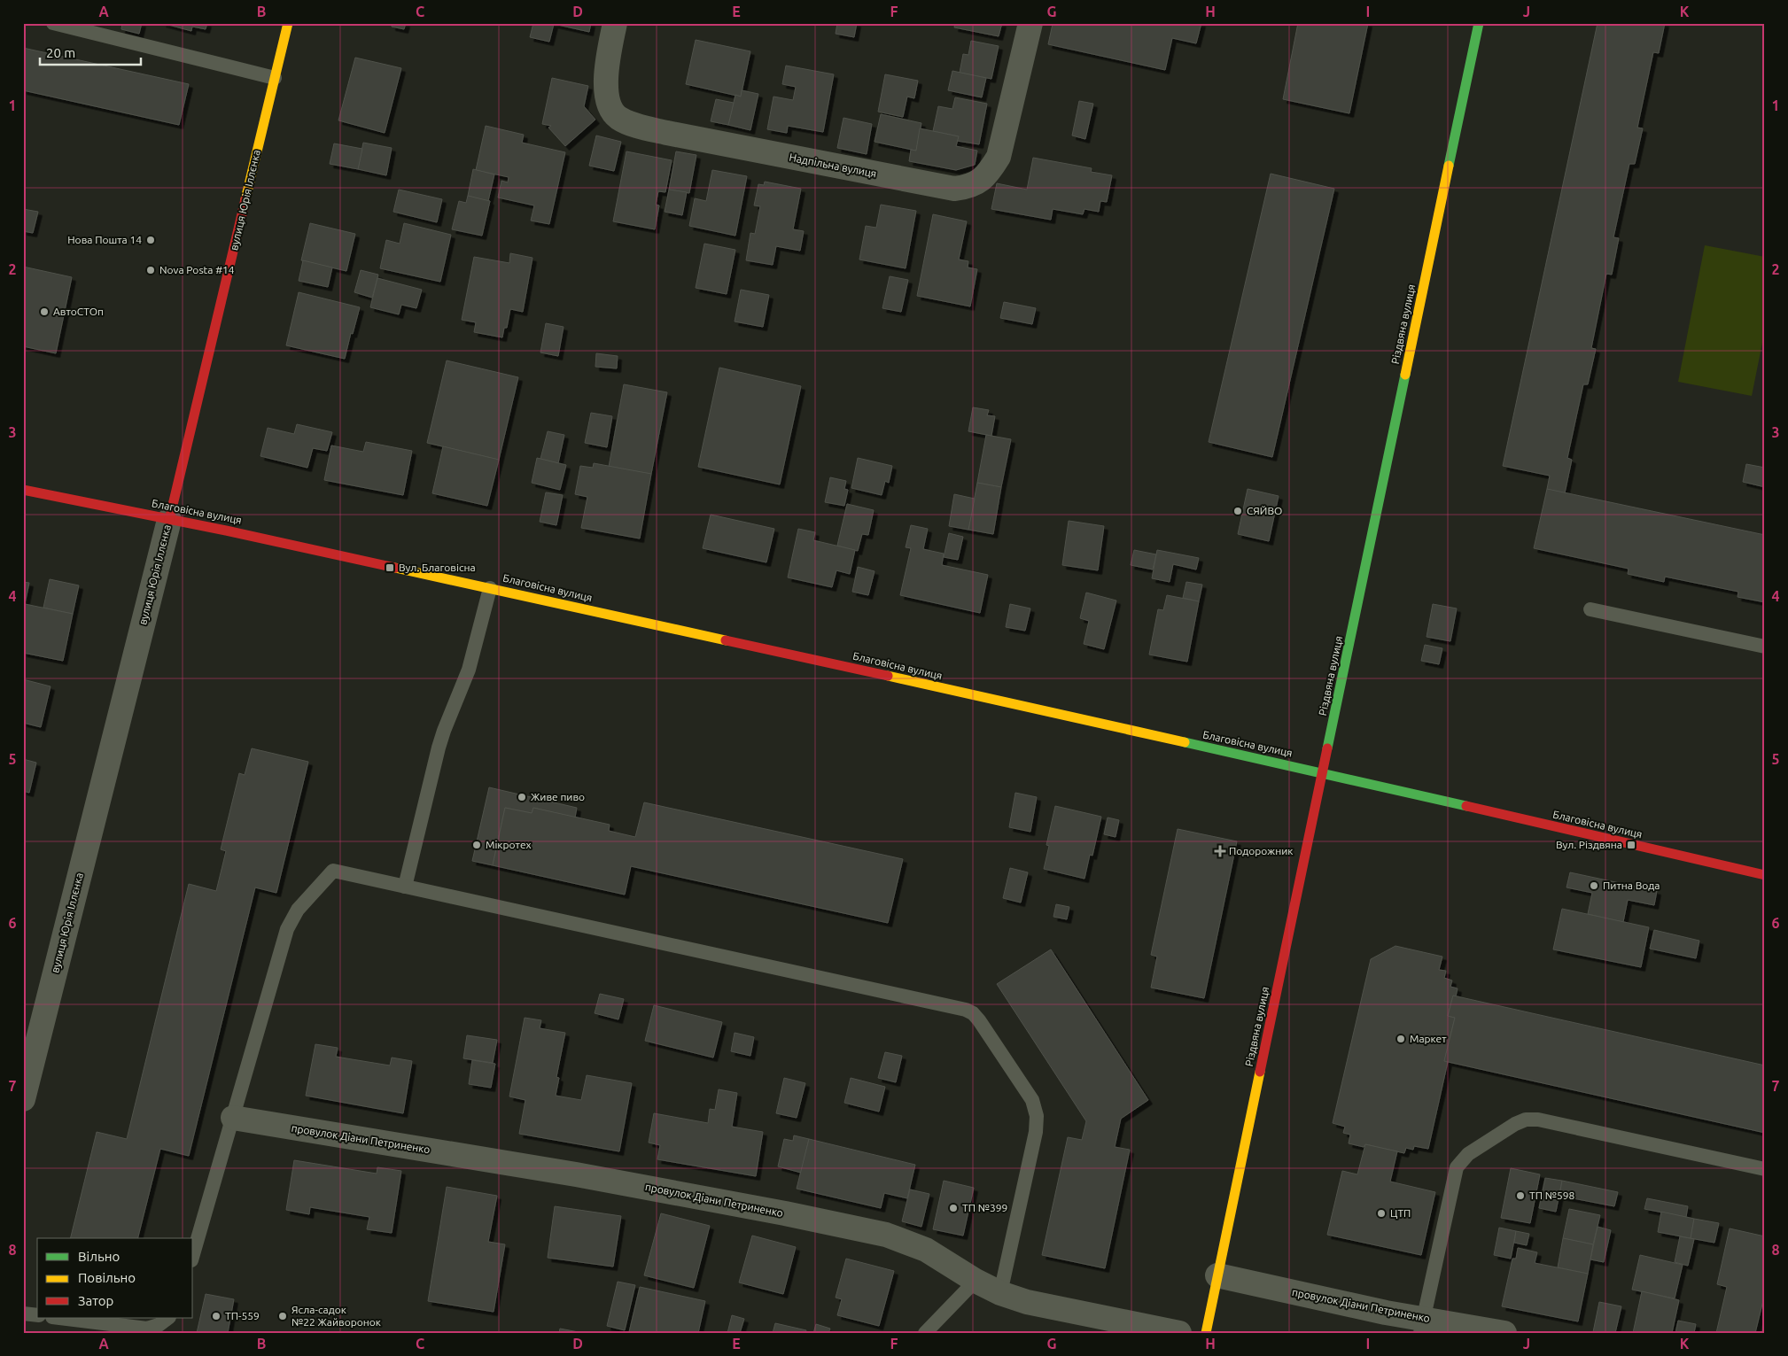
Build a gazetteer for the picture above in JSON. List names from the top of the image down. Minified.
{"streets":{"street":["Надпільна вулиця","вулиця Юрія Іллєнка","Різдвяна вулиця","Благовісна вулиця","провулок Діани Петриненко"]},"crossings":[["вулиця Юрія Іллєнка","Благовісна вулиця"],["Різдвяна вулиця","Благовісна вулиця"],["Різдвяна вулиця","провулок Діани Петриненко"]],"places":{"other":["Нова Пошта 14","Nova Posta #14","АвтоСТОп","СЯЙВО","Живе пиво","Мiкротех","Питна Вода","Маркет","ТП №598","ТП №399","ЦТП","ТП-559","Ясла-садок №22 Жайворонок"],"transit":["Вул. Благовісна","Вул. Різдвяна"],"health":["Подорожник"]},"legend":["Вільно","Повільно","Затор"],"scale_bar":"20 m","grid":{"columns":["A","B","C","D","E","F","G","H","I","J","K"],"rows":["1","2","3","4","5","6","7","8"]}}
